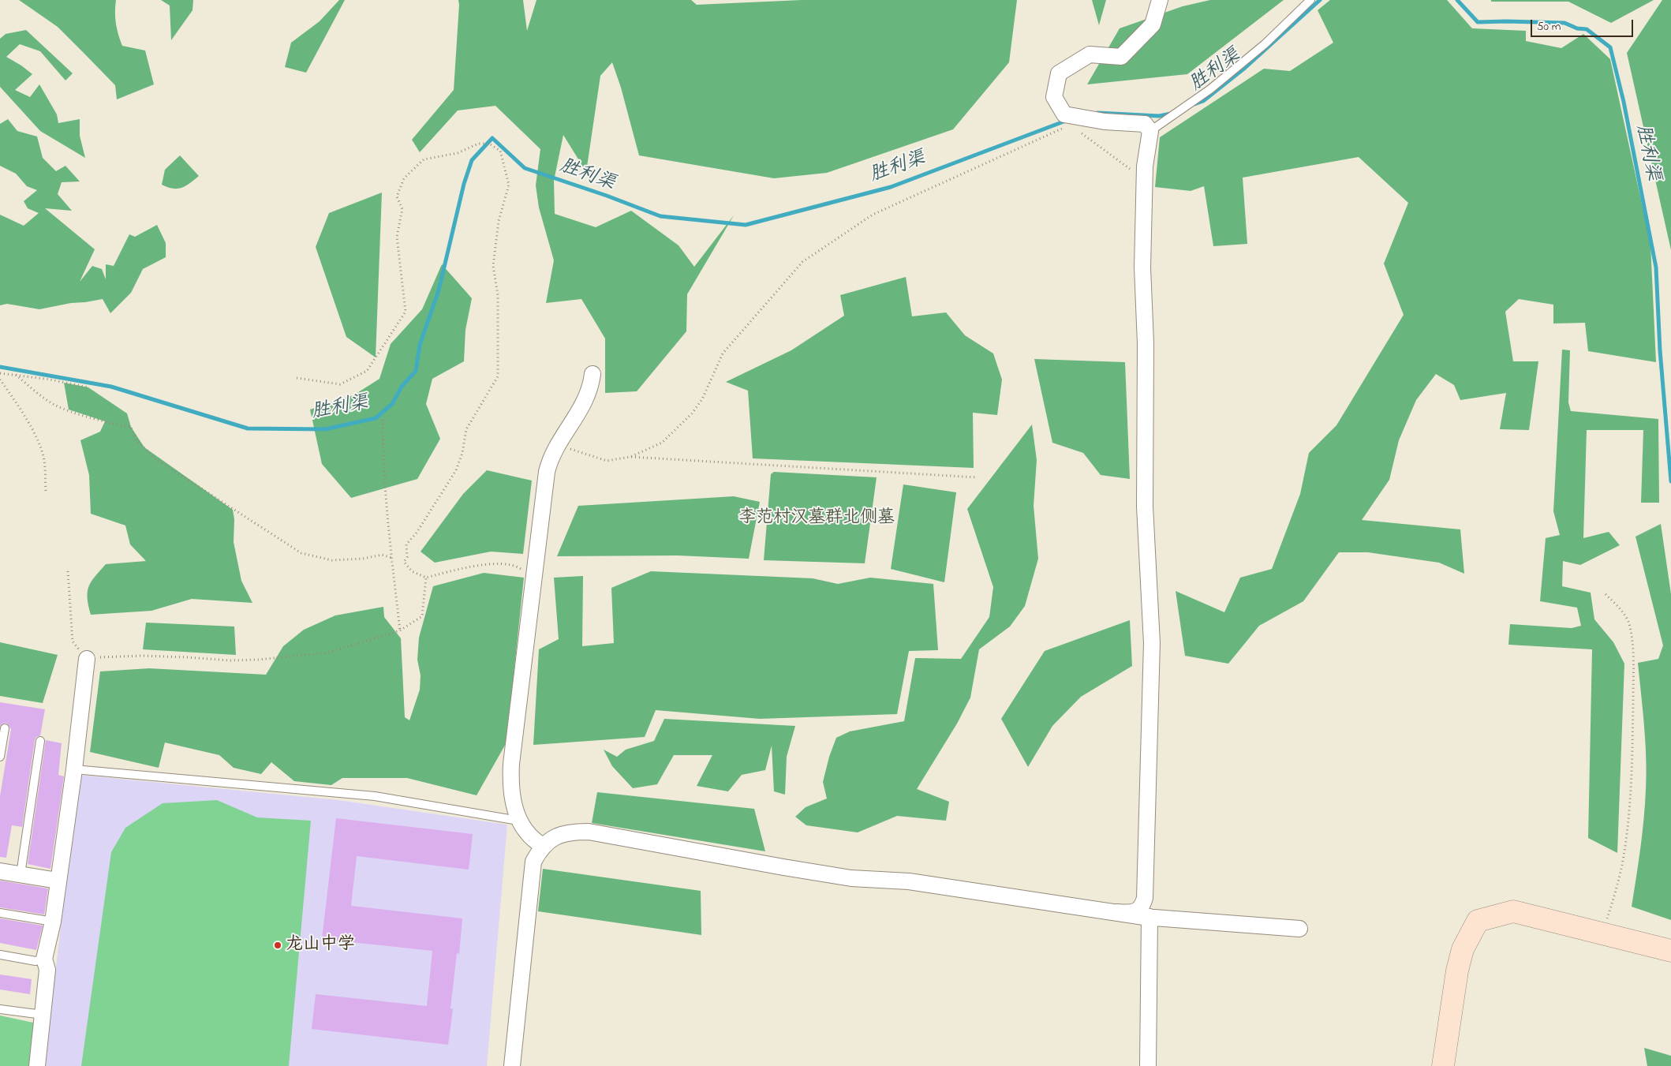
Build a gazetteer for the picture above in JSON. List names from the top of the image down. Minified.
{"water":["胜利渠"],"parks":["李范村汉墓群北侧墓"],"places":["龙山中学"],"scale_bar":"50 m"}
